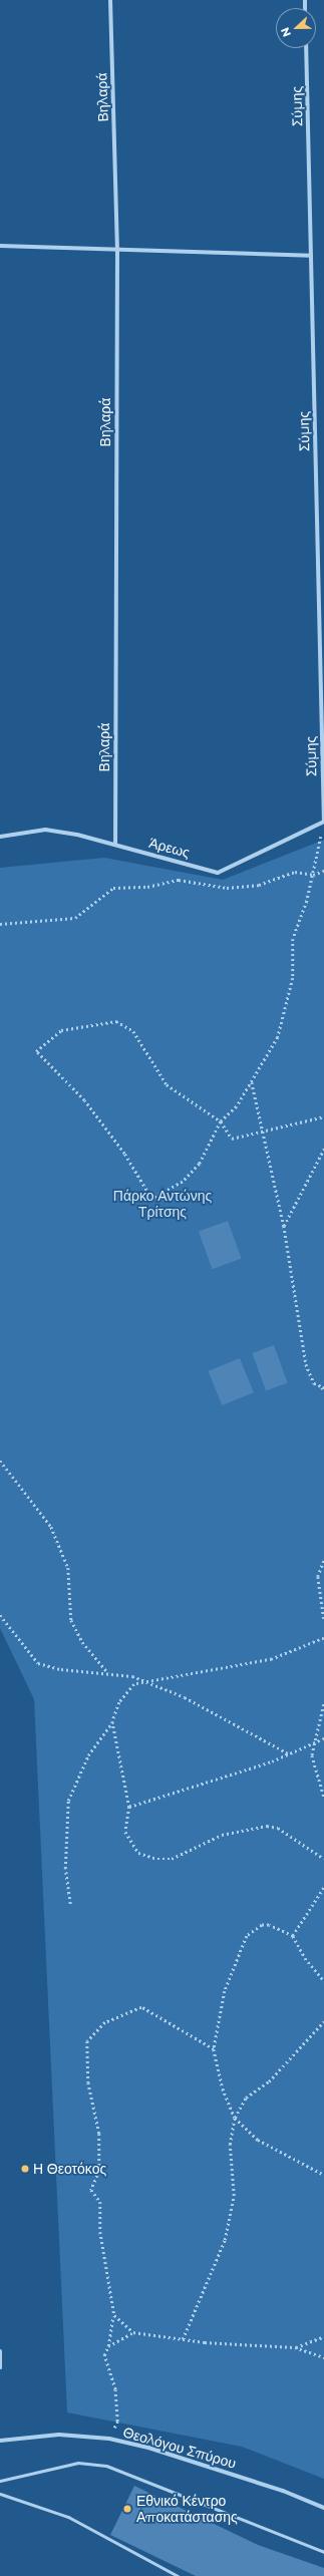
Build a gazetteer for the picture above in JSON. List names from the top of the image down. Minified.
{"streets":{"street":["Βηλαρά","Σύμης","Άρεως","Θεολόγου Σπύρου"]},"crossings":[["Βηλαρά","Άρεως"],["Σύμης","Άρεως"]],"parks":["Πάρκο Αντώνης Τρίτσης"],"places":["Η Θεοτόκος","Εθνικό Κέντρο Αποκατάστασης"],"north":"left"}
